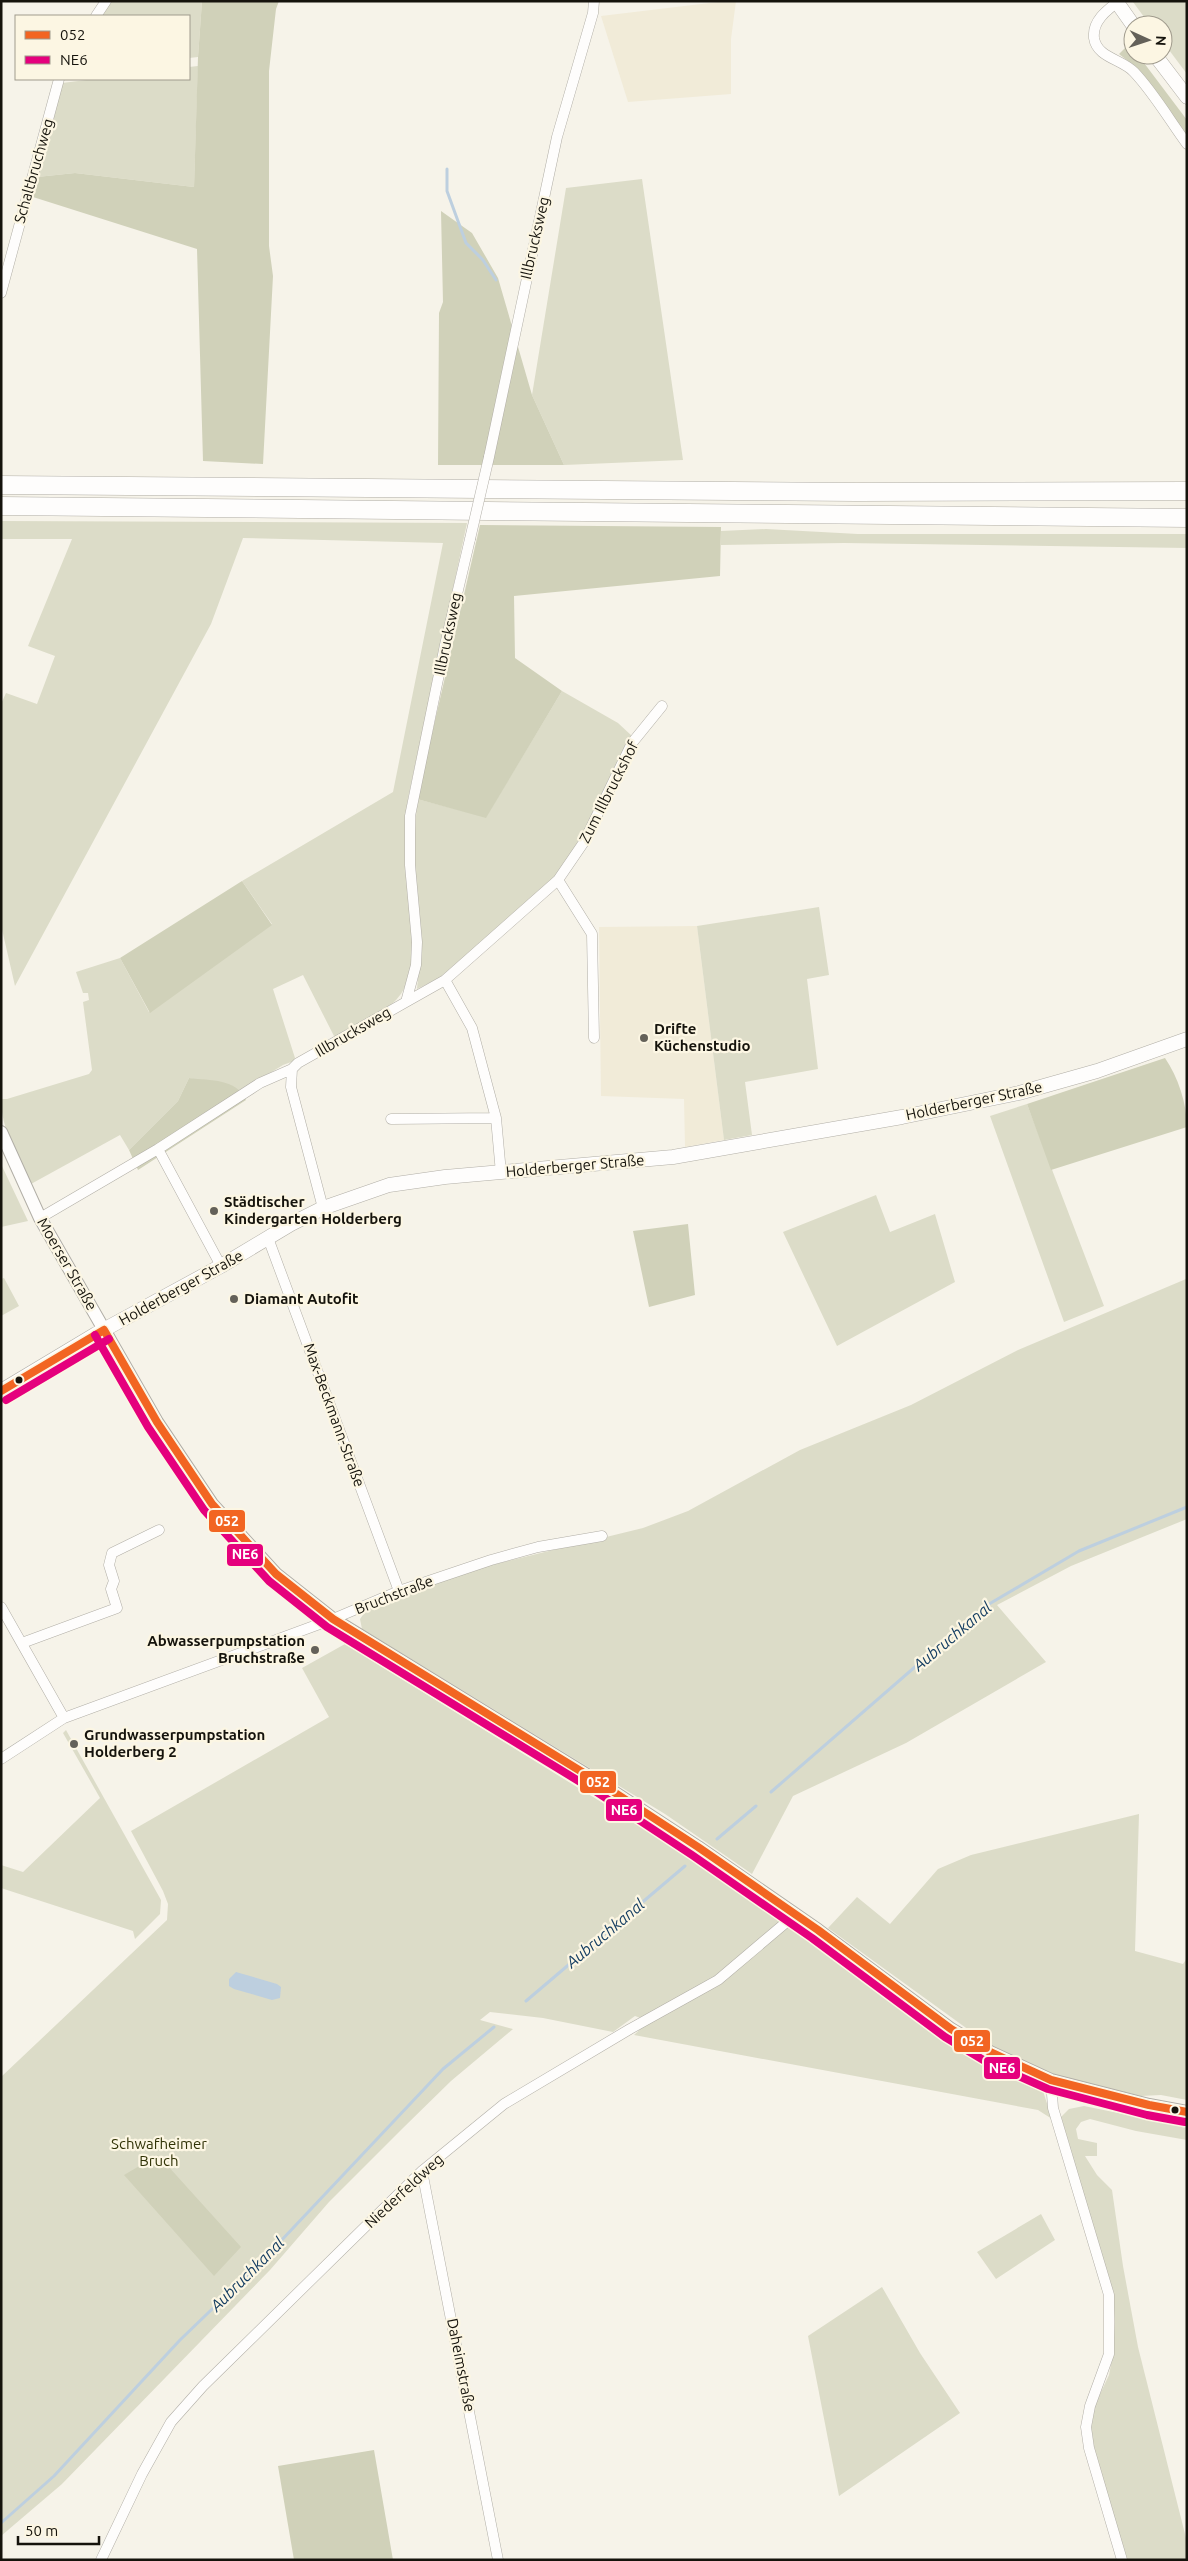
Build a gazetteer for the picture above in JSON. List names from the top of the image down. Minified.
{"streets":{"main road":["Holderberger Straße"],"street":["Schaltbruchweg","Illbrucksweg","Zum Illbruckshof","Moerser Straße","Max-Beckmann-Straße","Bruchstraße","Niederfeldweg","Daheimstraße"]},"crossings":[["Illbrucksweg","Zum Illbruckshof"],["Illbrucksweg","Moerser Straße"],["Holderberger Straße","Moerser Straße"],["Holderberger Straße","Max-Beckmann-Straße"],["Moerser Straße","Bruchstraße"],["Moerser Straße","Niederfeldweg"],["Max-Beckmann-Straße","Bruchstraße"],["Niederfeldweg","Daheimstraße"]],"water":["Aubruchkanal"],"parks":["Schwafheimer Bruch"],"places":["Drifte Küchenstudio","Städtischer Kindergarten Holderberg","Diamant Autofit","Abwasserpumpstation Bruchstraße","Grundwasserpumpstation Holderberg 2"],"lines":["transit line 052","transit line NE6"],"legend":["052","NE6"],"scale_bar":"50 m","north":"right"}
